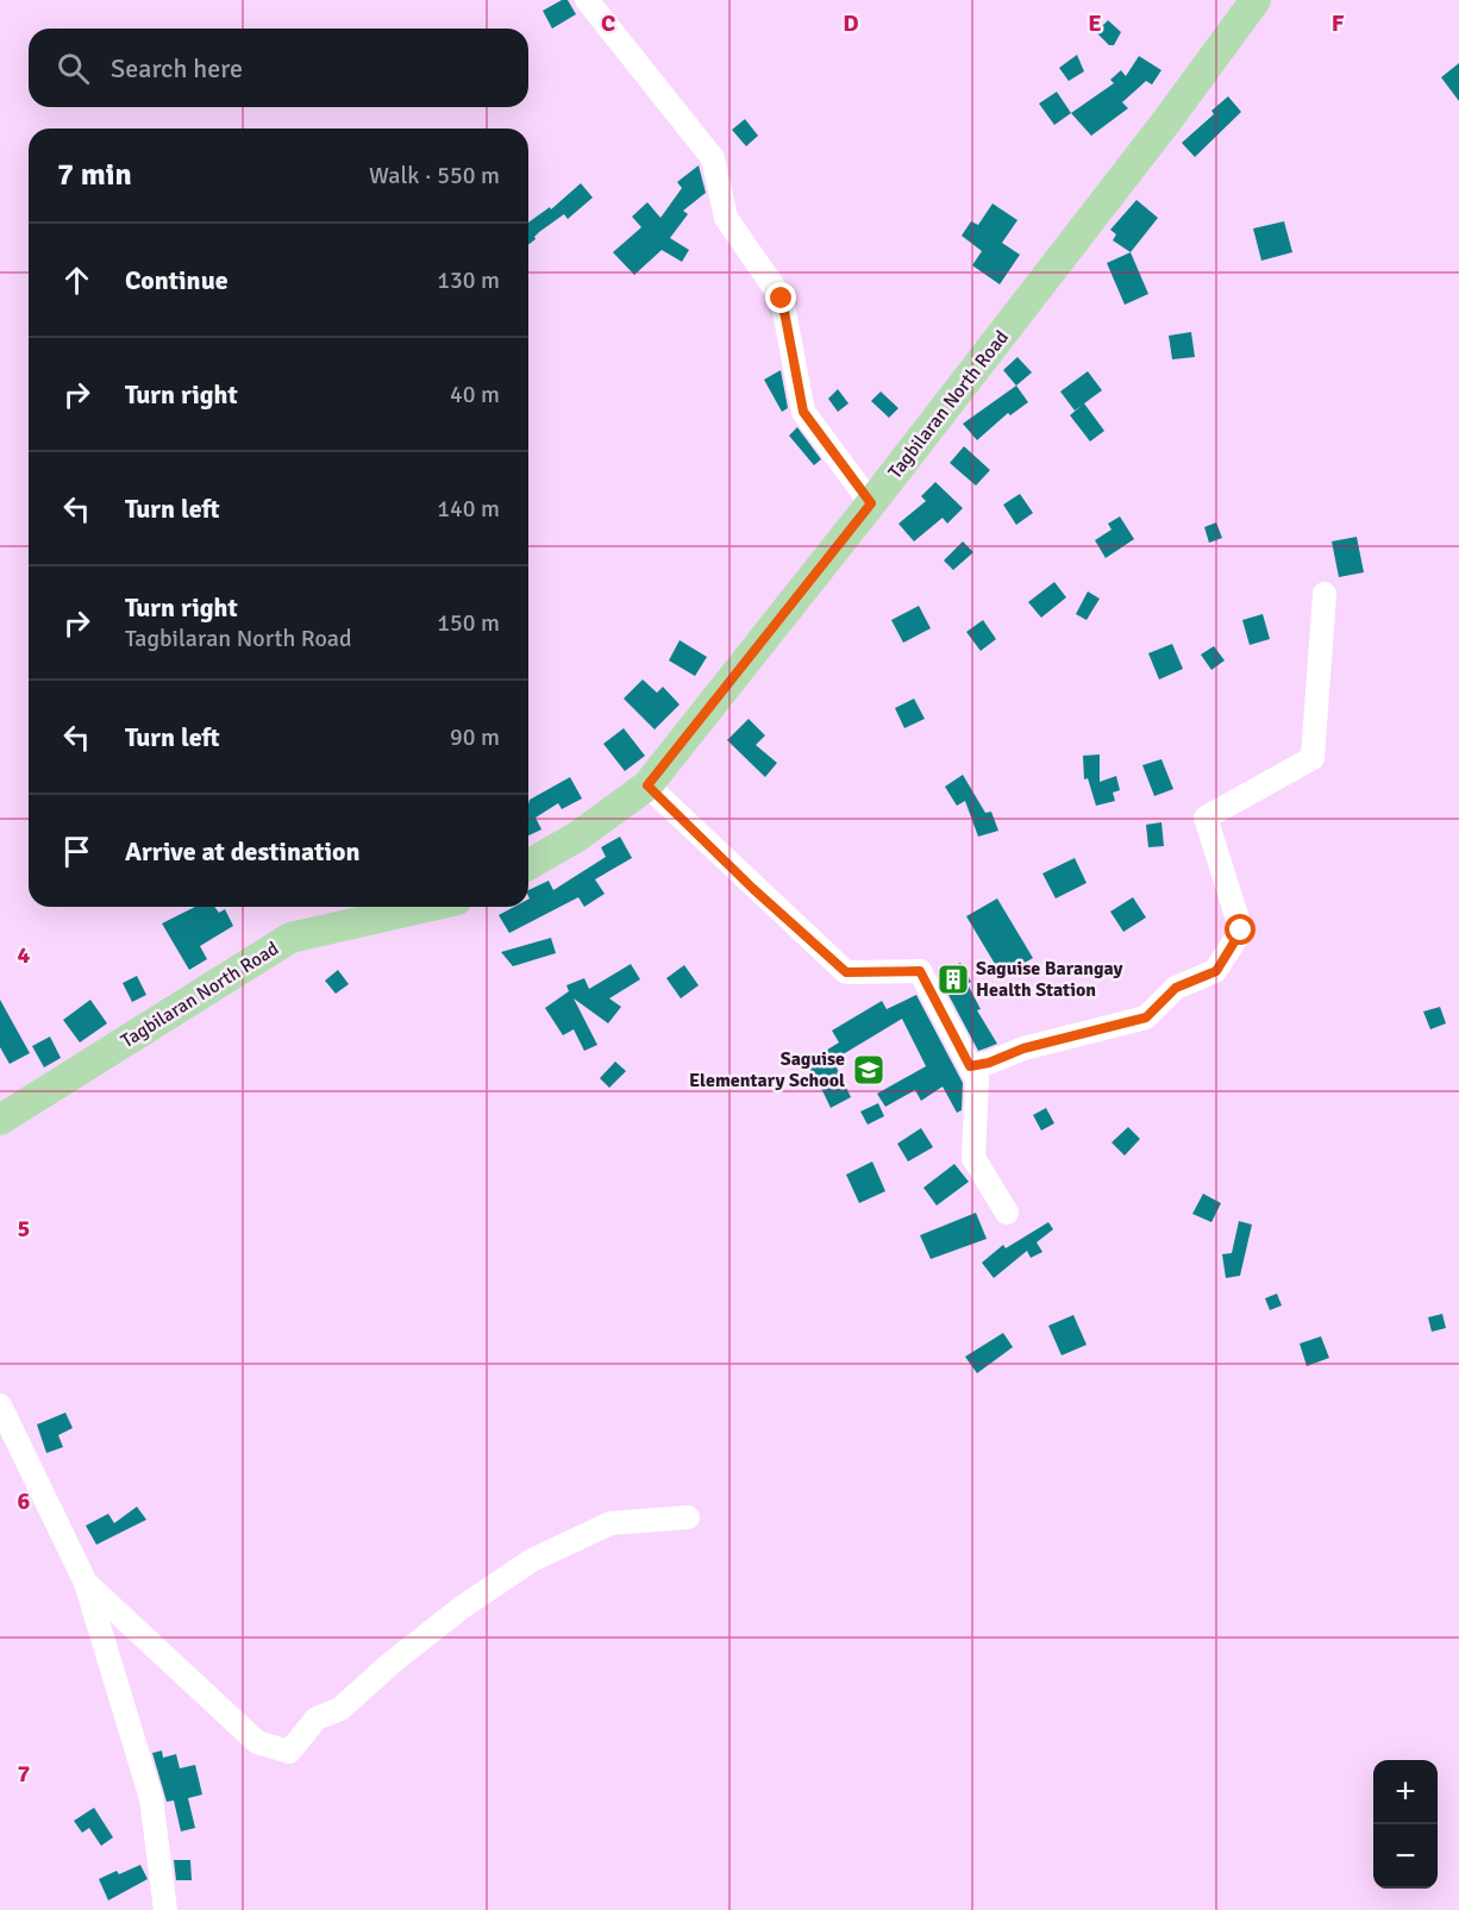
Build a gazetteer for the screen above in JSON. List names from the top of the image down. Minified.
{"streets":{"main road":["Tagbilaran North Road"]},"places":{"building":["Saguise Barangay Health Station"],"school or university":["Saguise Elementary School"]},"page":{"search":"Search here","heading":["7 min","Walk · 550 m"],"list":[["Continue","130 m"],["Turn right","40 m"],["Turn left","140 m"],["Turn right","Tagbilaran North Road","150 m"],["Turn left","90 m"],"Arrive at destination"],"map_buttons":["+","−"]},"grid":{"columns":["C","D","E","F"],"rows":["4","5","6","7"]}}
